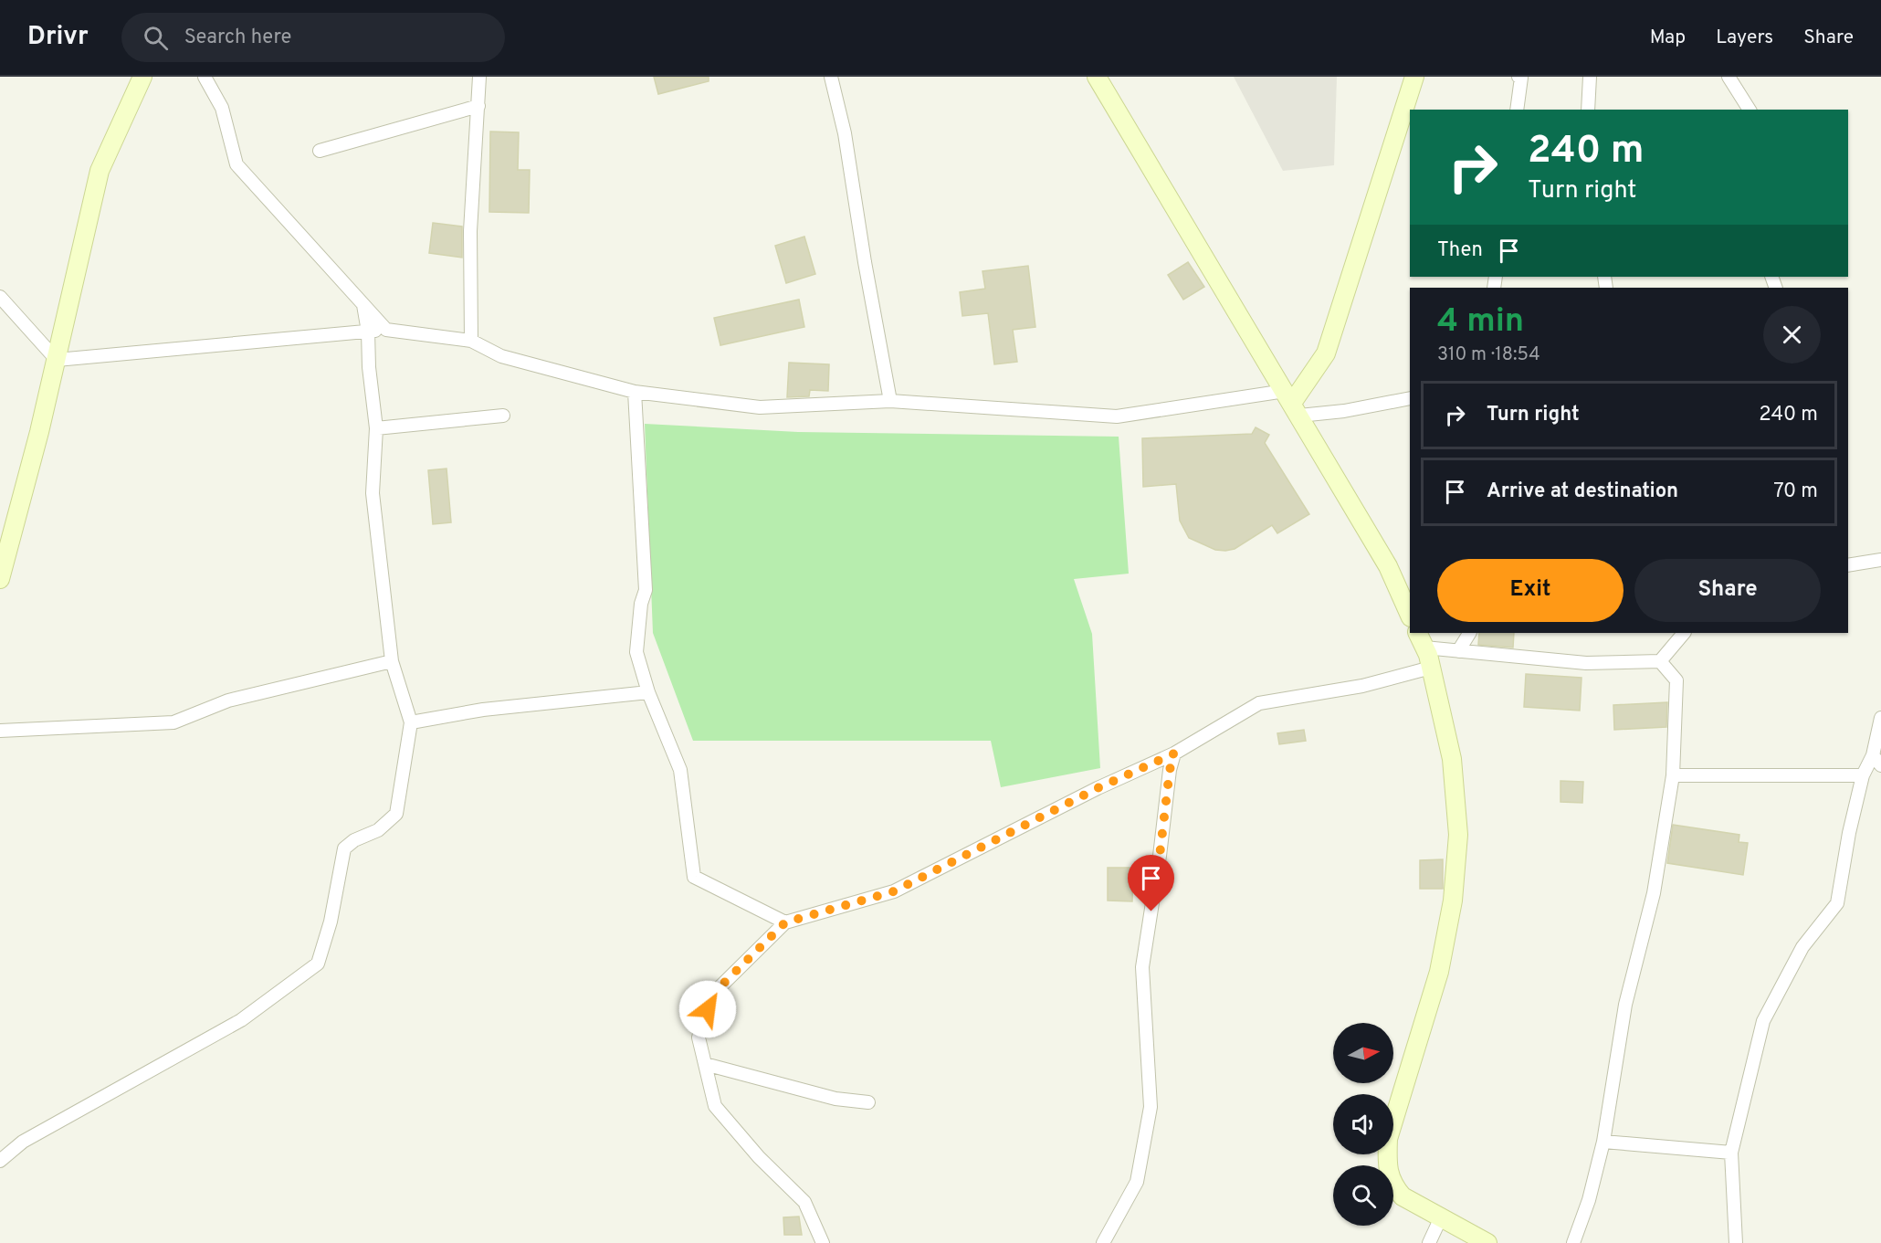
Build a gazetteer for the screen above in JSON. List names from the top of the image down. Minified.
{"north":"right","page":{"header":"Drivr","search":"Search here","nav":["Map","Layers","Share"],"turn":["240 m","Turn right"],"then":"Then","heading":["4 min","310 m · 18:54"],"list":[{"name":"Turn right","value":"240 m"},{"name":"Arrive at destination","value":"70 m"}],"buttons":["Exit","Share"]}}
